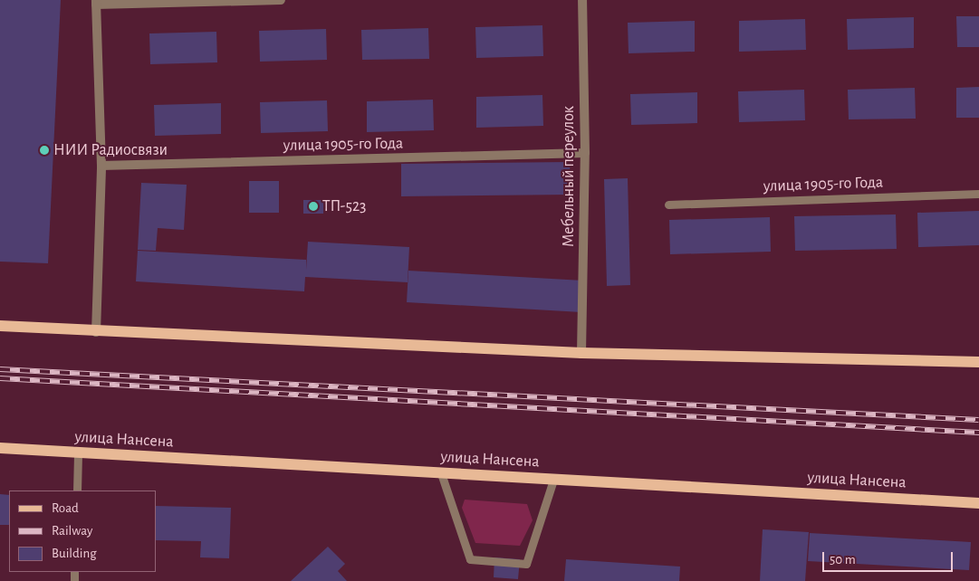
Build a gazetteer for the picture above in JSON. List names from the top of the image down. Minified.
{"streets":{"main road":["улица Нансена"],"street":["улица 1905-го Года","Мебельный переулок"]},"crossings":[["улица 1905-го Года","Мебельный переулок"]],"places":["НИИ Радиосвязи","ТП-523"],"legend":["Road","Railway","Building"],"scale_bar":"50 m"}
